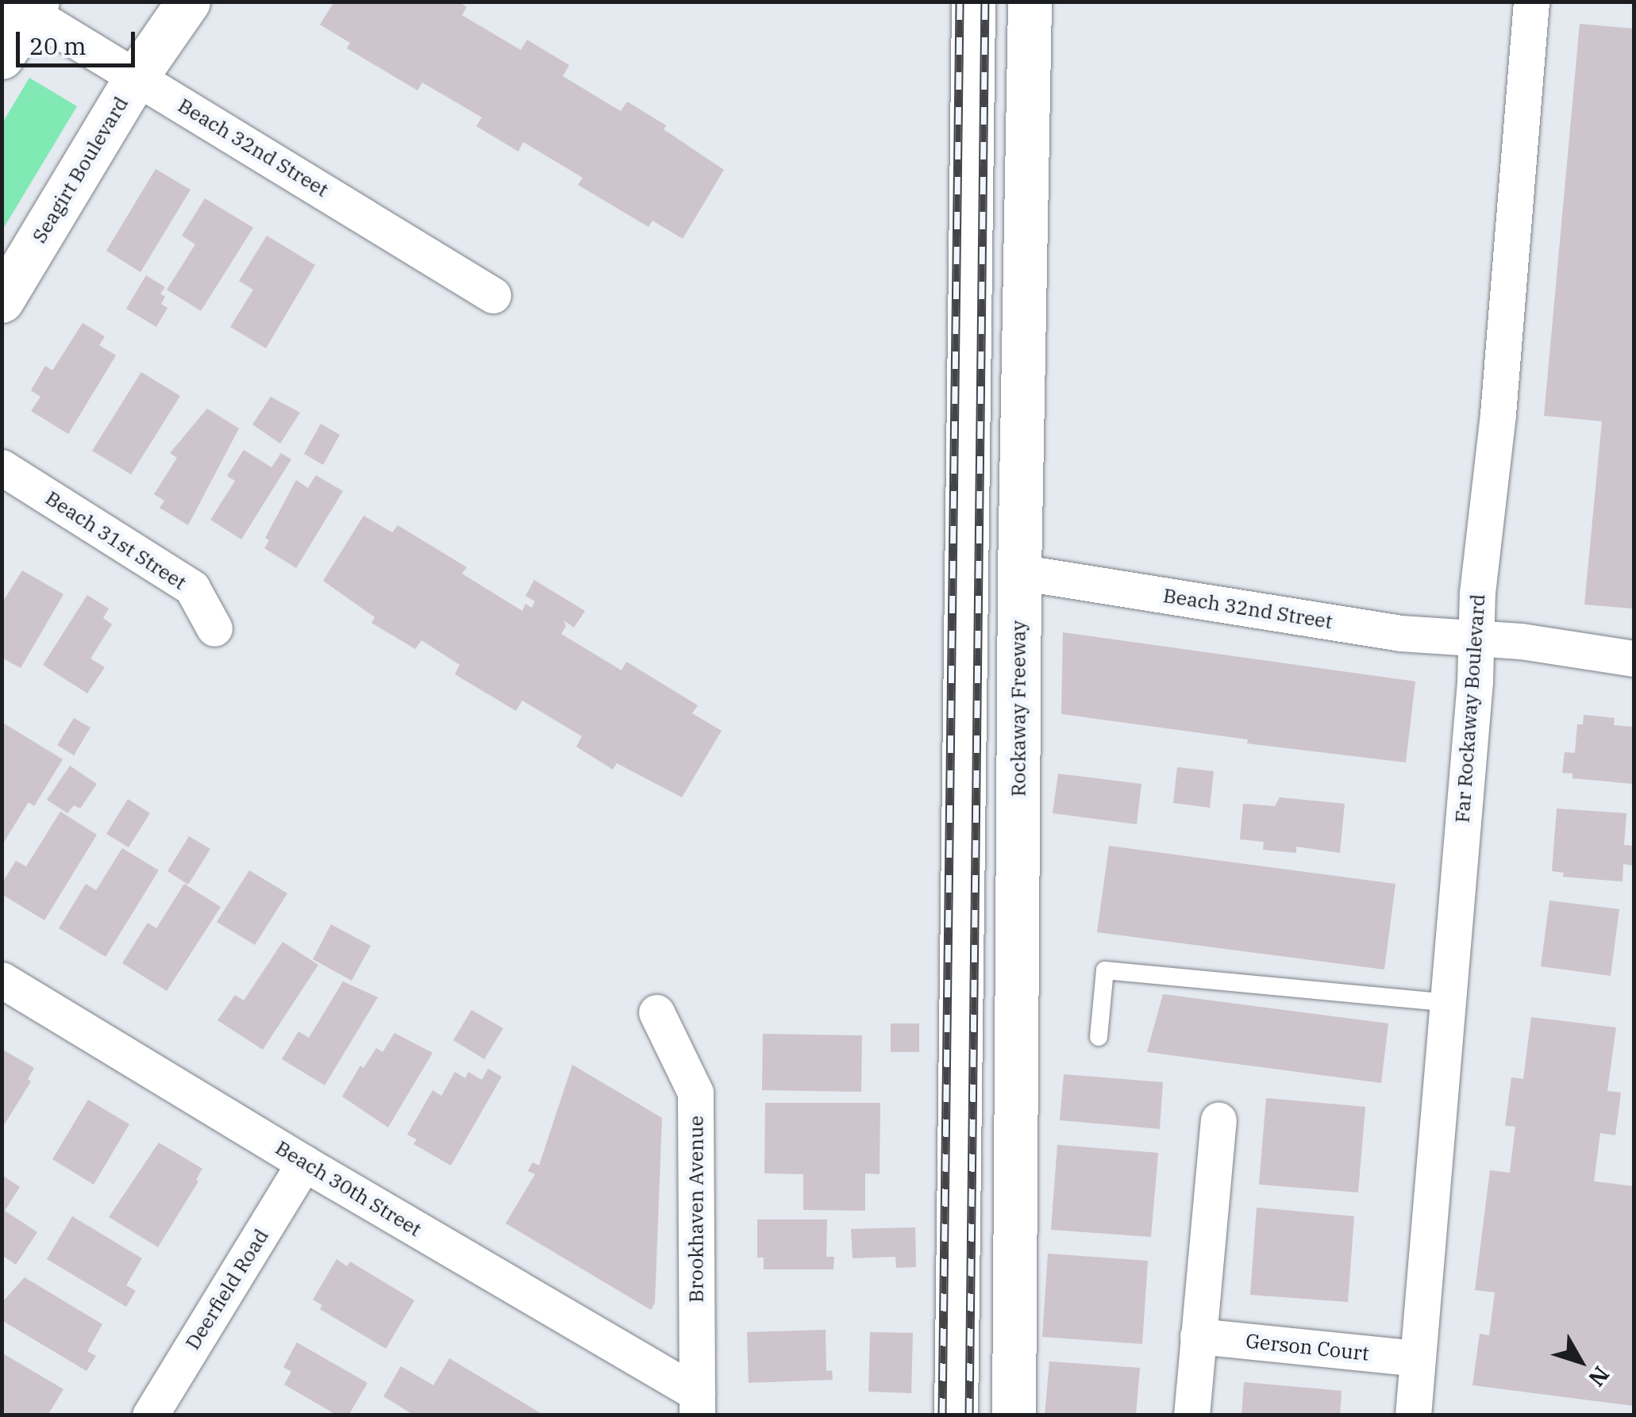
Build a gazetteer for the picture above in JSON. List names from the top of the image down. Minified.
{"streets":{"street":["Beach 32nd Street","Seagirt Boulevard","Beach 31st Street","Rockaway Freeway","Far Rockaway Boulevard","Beach 30th Street","Brookhaven Avenue","Deerfield Road","Gerson Court"]},"crossings":[["Beach 32nd Street","Seagirt Boulevard"],["Beach 32nd Street","Rockaway Freeway"],["Beach 32nd Street","Far Rockaway Boulevard"],["Far Rockaway Boulevard","Gerson Court"],["Beach 30th Street","Brookhaven Avenue"],["Beach 30th Street","Deerfield Road"]],"scale_bar":"20 m","north":"bottom right"}
